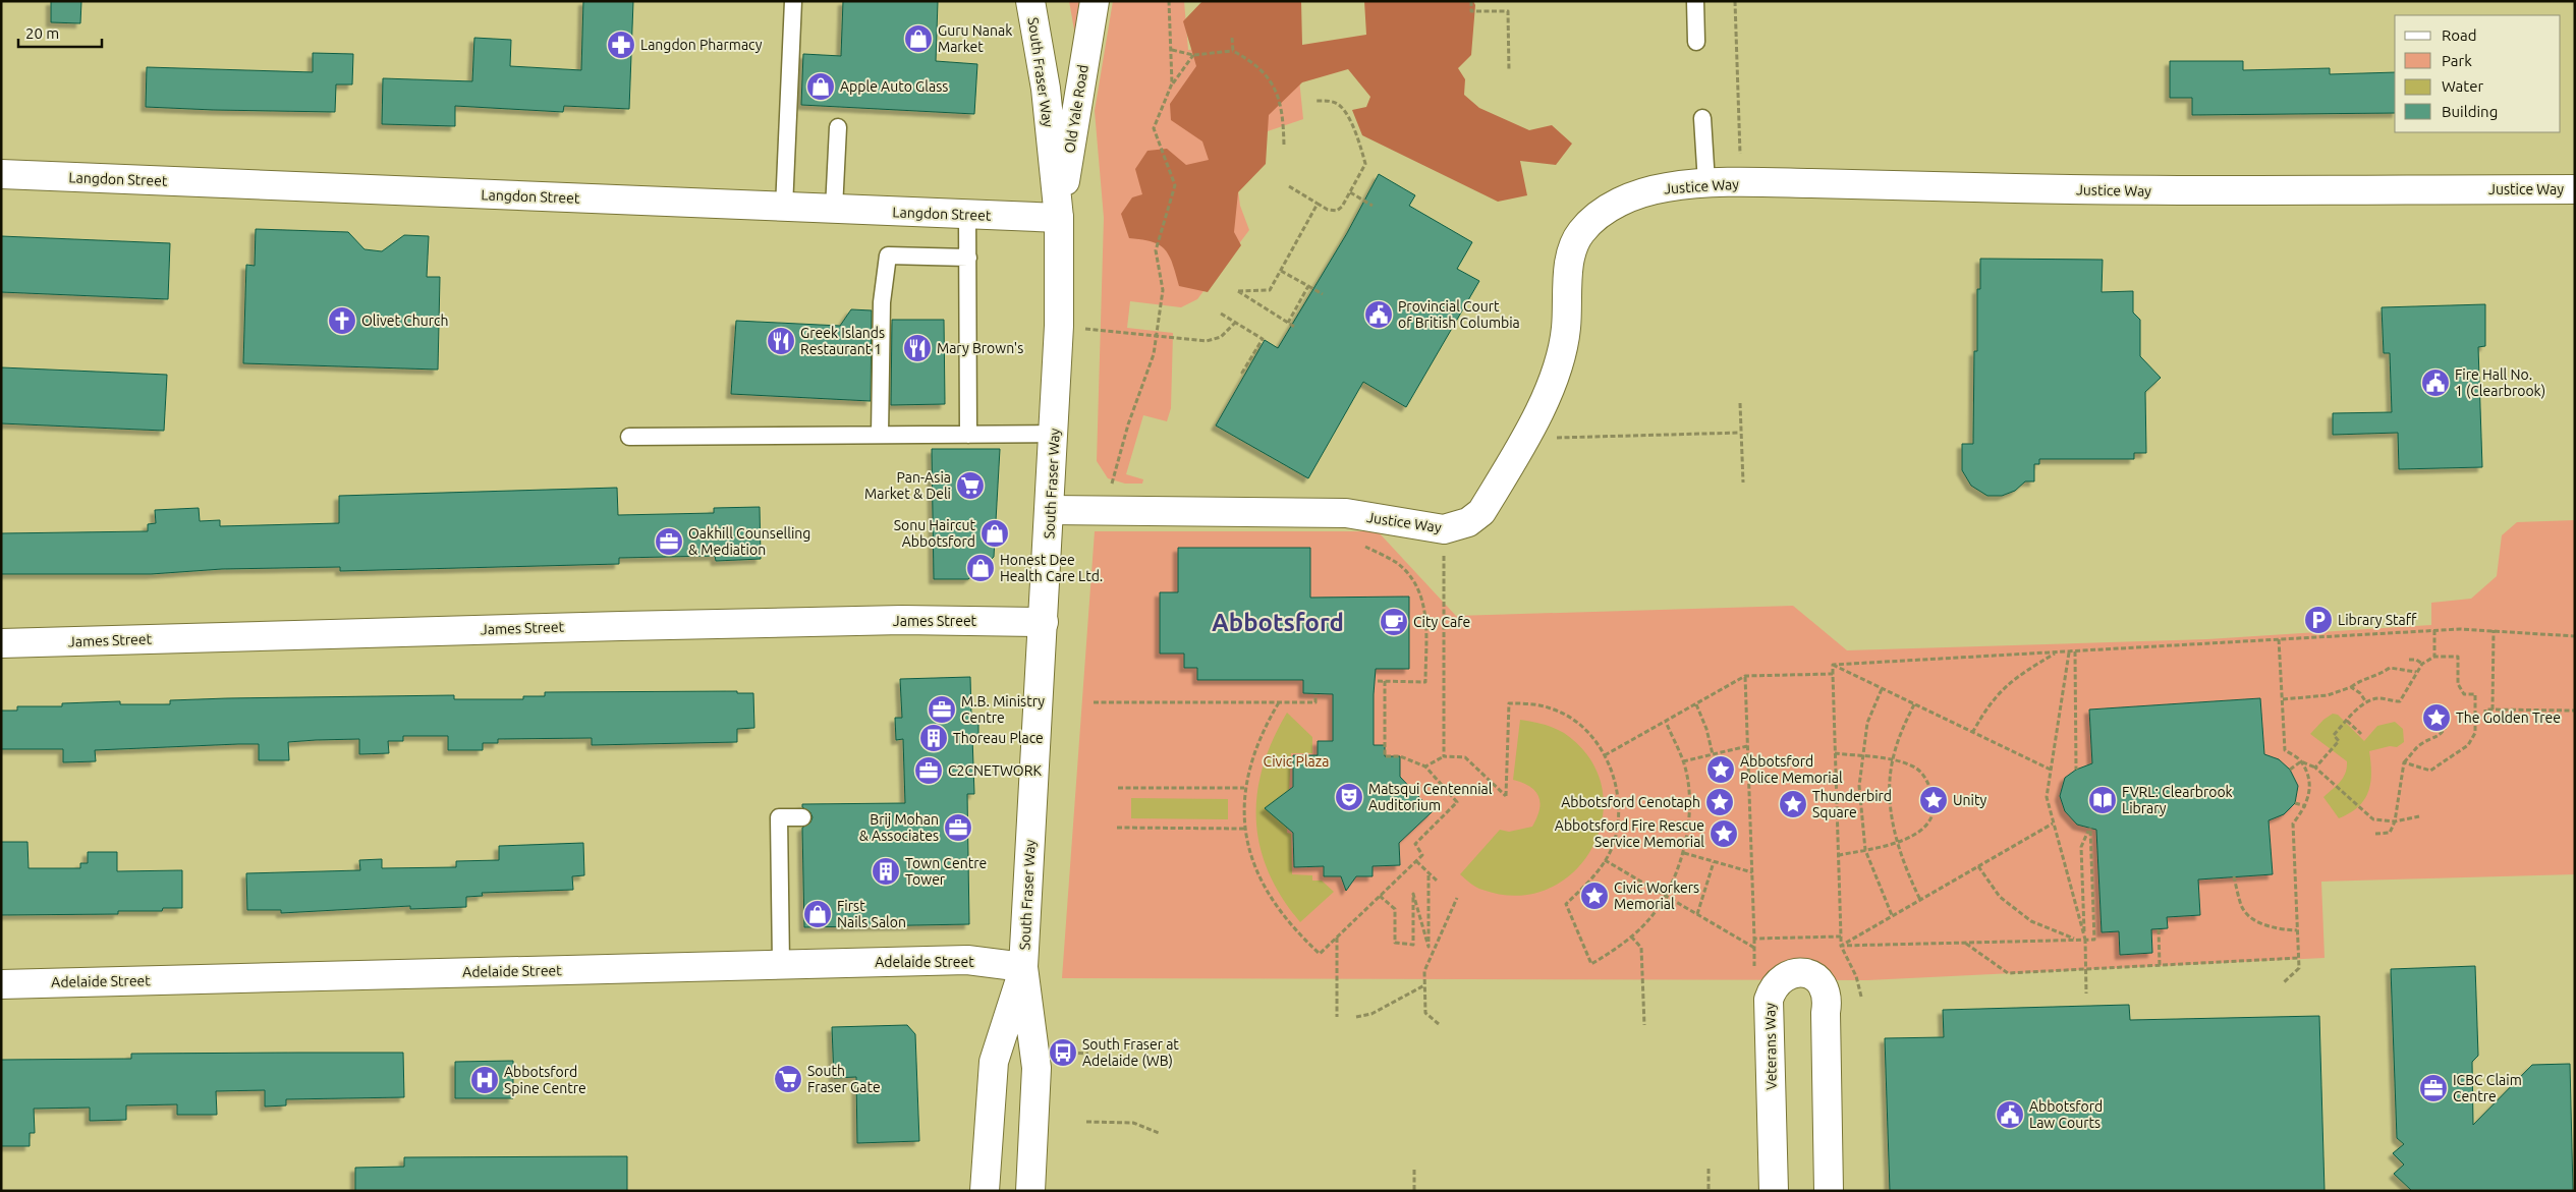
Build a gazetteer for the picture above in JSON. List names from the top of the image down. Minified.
{"streets":{"street":["South Fraser Way","Old Yale Road","Langdon Street","Justice Way","James Street","Adelaide Street","Veterans Way"]},"crossings":[["South Fraser Way","Old Yale Road"],["South Fraser Way","Langdon Street"],["South Fraser Way","Justice Way"],["South Fraser Way","James Street"],["South Fraser Way","Adelaide Street"],["Old Yale Road","Langdon Street"]],"districts":["Abbotsford"],"parks":["Civic Plaza"],"places":{"shop":["Guru Nanak Market","Apple Auto Glass","Sonu Haircut Abbotsford","Honest Dee Health Care Ltd.","First Nails Salon"],"pharmacy":["Langdon Pharmacy"],"public building":["Provincial Court of British Columbia","Fire Hall No. 1 (Clearbrook)","Abbotsford Law Courts"],"church":["Olivet Church"],"restaurant":["Greek Islands Restaurant 1","Mary Brown's"],"supermarket":["Pan-Asia Market & Deli","South Fraser Gate"],"office":["Oakhill Counselling & Mediation","M.B. Ministry Centre","C2CNETWORK","Brij Mohan & Associates","ICBC Claim Centre"],"parking":["Library Staff"],"cafe":["City Cafe"],"place":["The Golden Tree","Abbotsford Police Memorial","Unity","Abbotsford Cenotaph","Thunderbird Square","Abbotsford Fire Rescue Service Memorial","Civic Workers Memorial"],"building":["Thoreau Place","Town Centre Tower"],"theatre":["Matsqui Centennial Auditorium"],"library":["FVRL: Clearbrook Library"],"bus stop":["South Fraser at Adelaide (WB)"],"hospital":["Abbotsford Spine Centre"]},"legend":["Road","Park","Water","Building"],"scale_bar":"20 m"}
